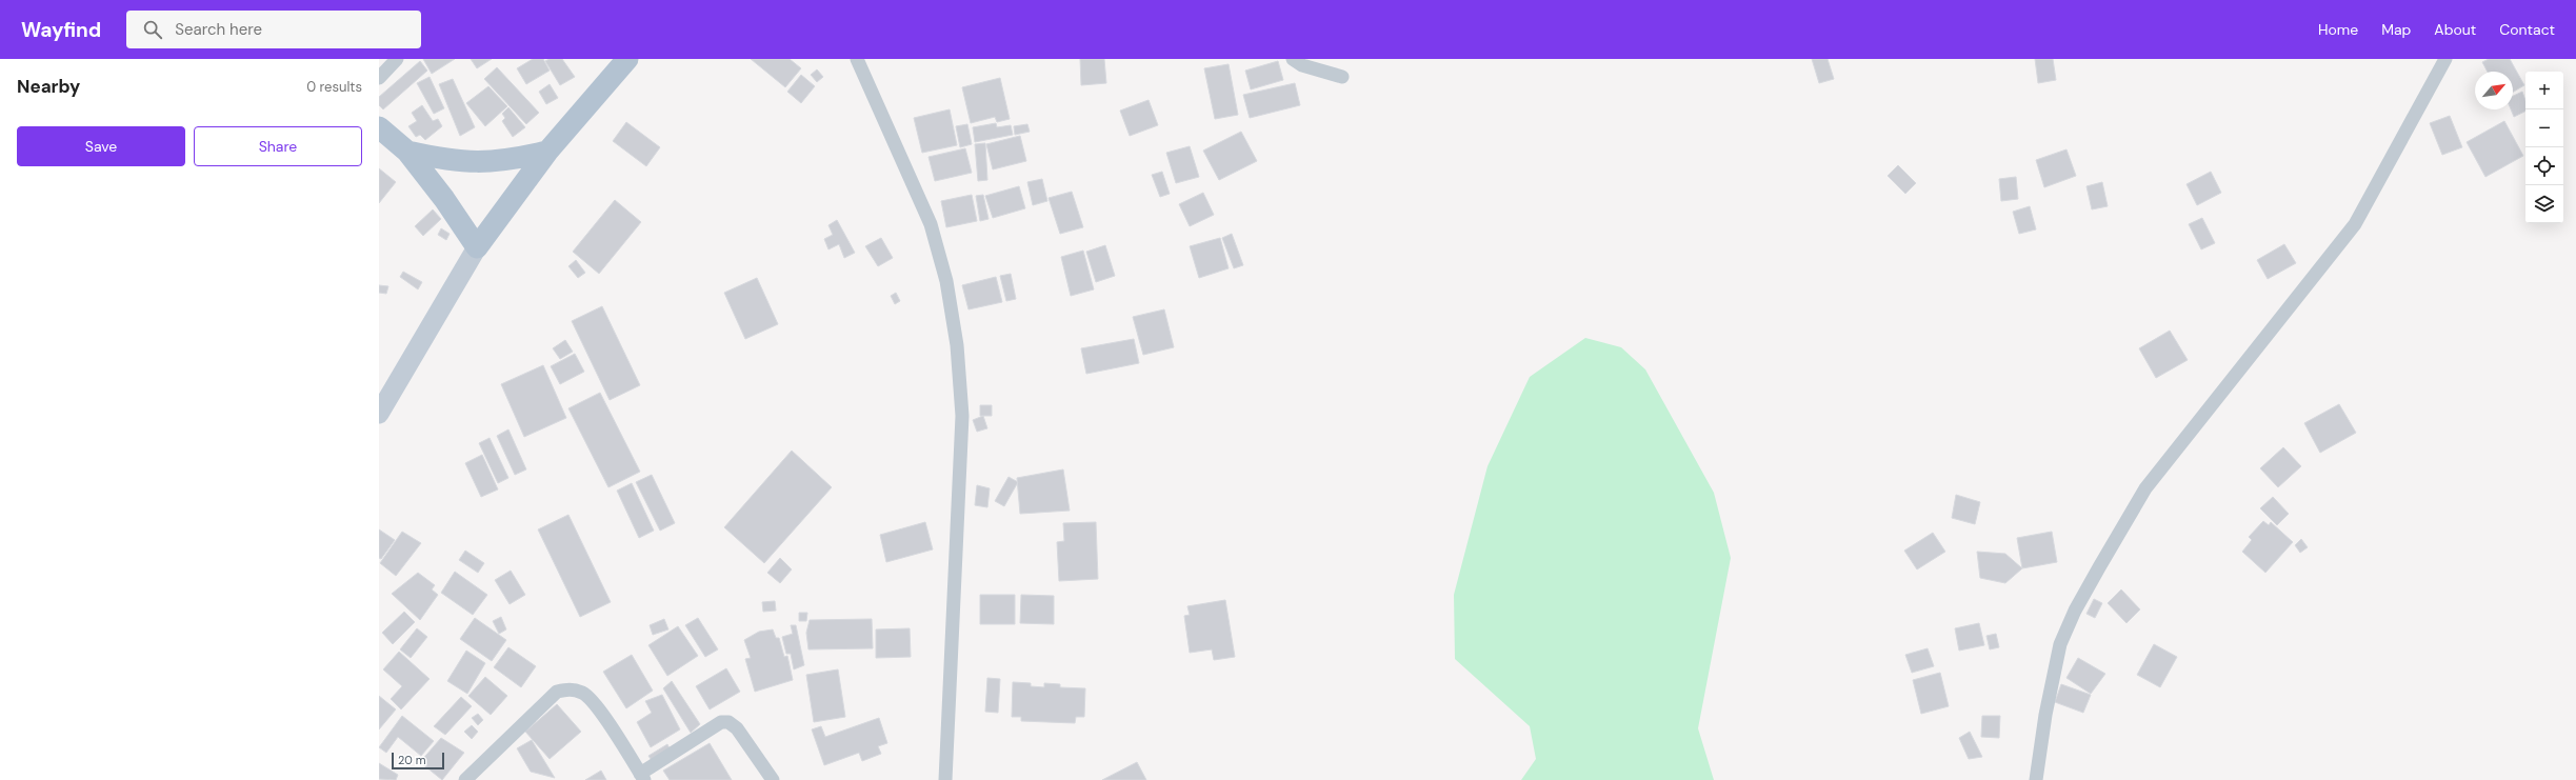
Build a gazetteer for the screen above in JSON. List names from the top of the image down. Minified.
{"scale_bar":"20 m","north":"top right","page":{"header":"Wayfind","search":"Search here","nav":["Home","Map","About","Contact"],"heading":["Nearby","0 results"],"map_buttons":["+","−"],"buttons":["Save","Share"],"scale":"20 m"}}
